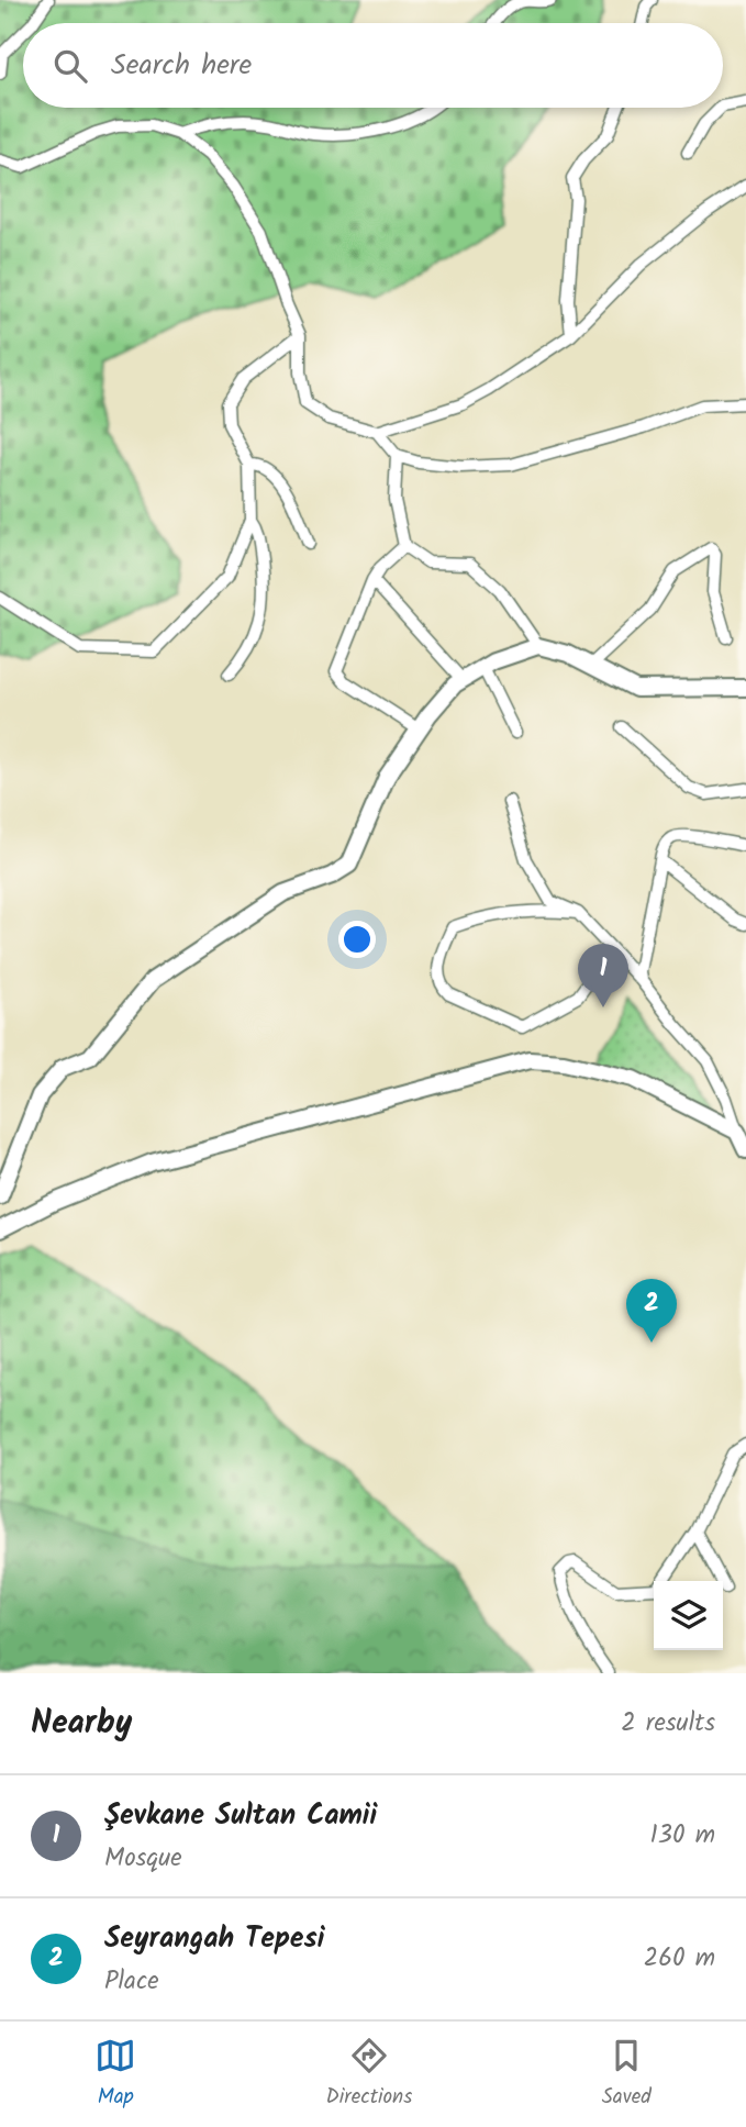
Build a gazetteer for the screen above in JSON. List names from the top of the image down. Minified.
{"page":{"search":"Search here","pins":["1","2"],"heading":["Nearby","2 results"],"list":[{"mark":"1","name":"Şevkane Sultan Camii","note":"Mosque","value":"130 m"},{"mark":"2","name":"Seyrangah Tepesi","note":"Place","value":"260 m"}],"nav":["Map","Directions","Saved"]}}
